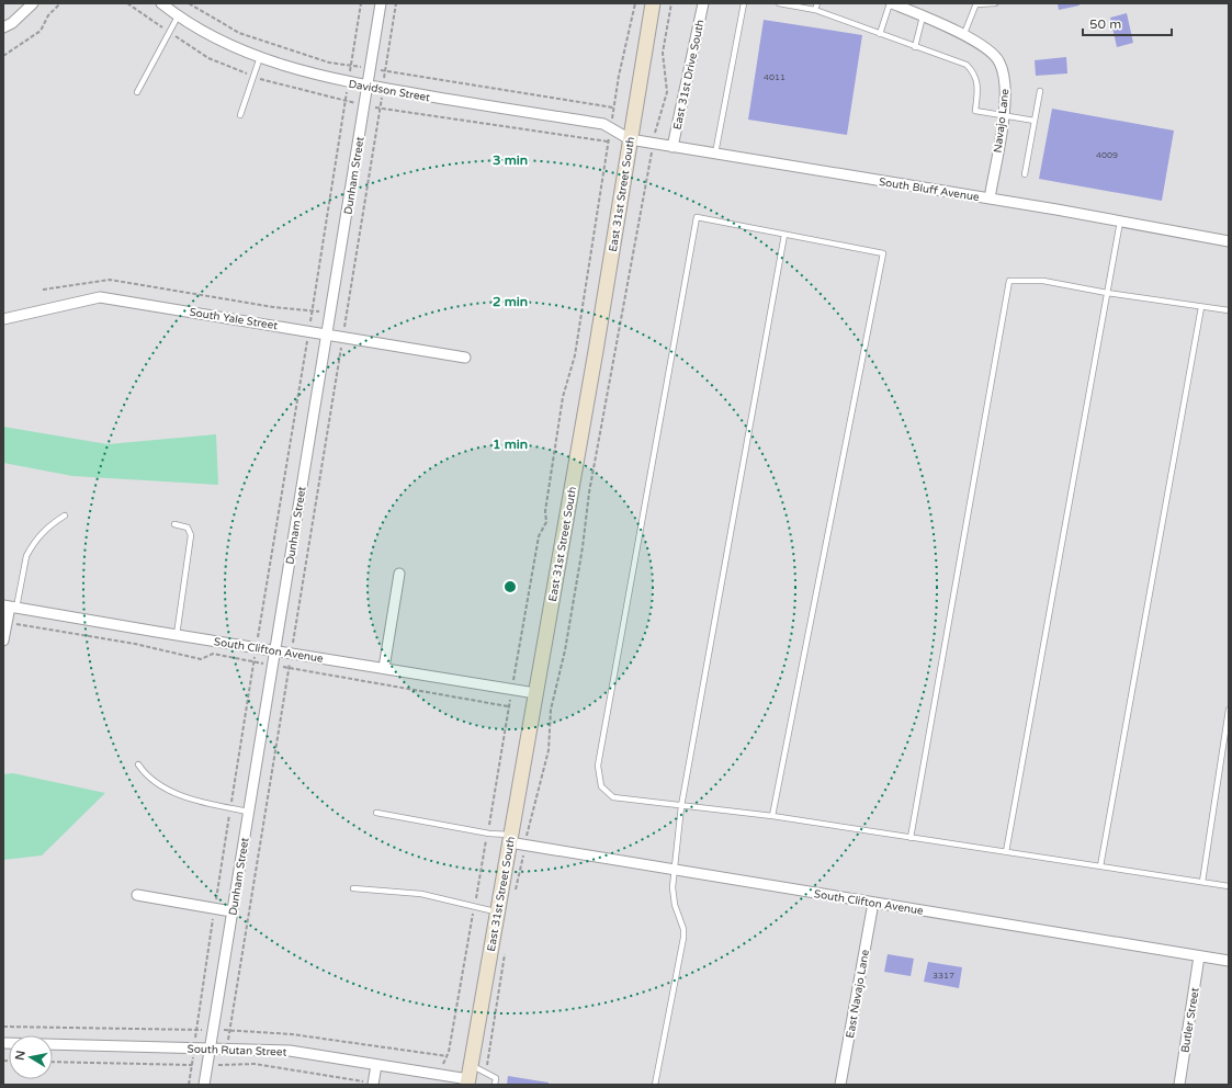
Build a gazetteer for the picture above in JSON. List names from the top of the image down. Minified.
{"streets":{"street":["East 31st Drive South","Davidson Street","Navajo Lane","Dunham Street","South Bluff Avenue","East 31st Street South","South Yale Street","South Clifton Avenue","East Navajo Lane","Butler Street","South Rutan Street"]},"crossings":[["East 31st Drive South","South Bluff Avenue"],["Davidson Street","Dunham Street"],["Davidson Street","South Bluff Avenue"],["Davidson Street","East 31st Street South"],["Navajo Lane","South Bluff Avenue"],["Dunham Street","South Yale Street"],["Dunham Street","South Clifton Avenue"],["Dunham Street","South Rutan Street"],["South Bluff Avenue","East 31st Street South"],["East 31st Street South","South Clifton Avenue"],["East 31st Street South","South Rutan Street"],["South Clifton Avenue","East Navajo Lane"],["South Clifton Avenue","Butler Street"]],"house_numbers":["4011","4009","3317"],"scale_bar":"50 m","north":"left","rings":["3 min","2 min","1 min"]}
